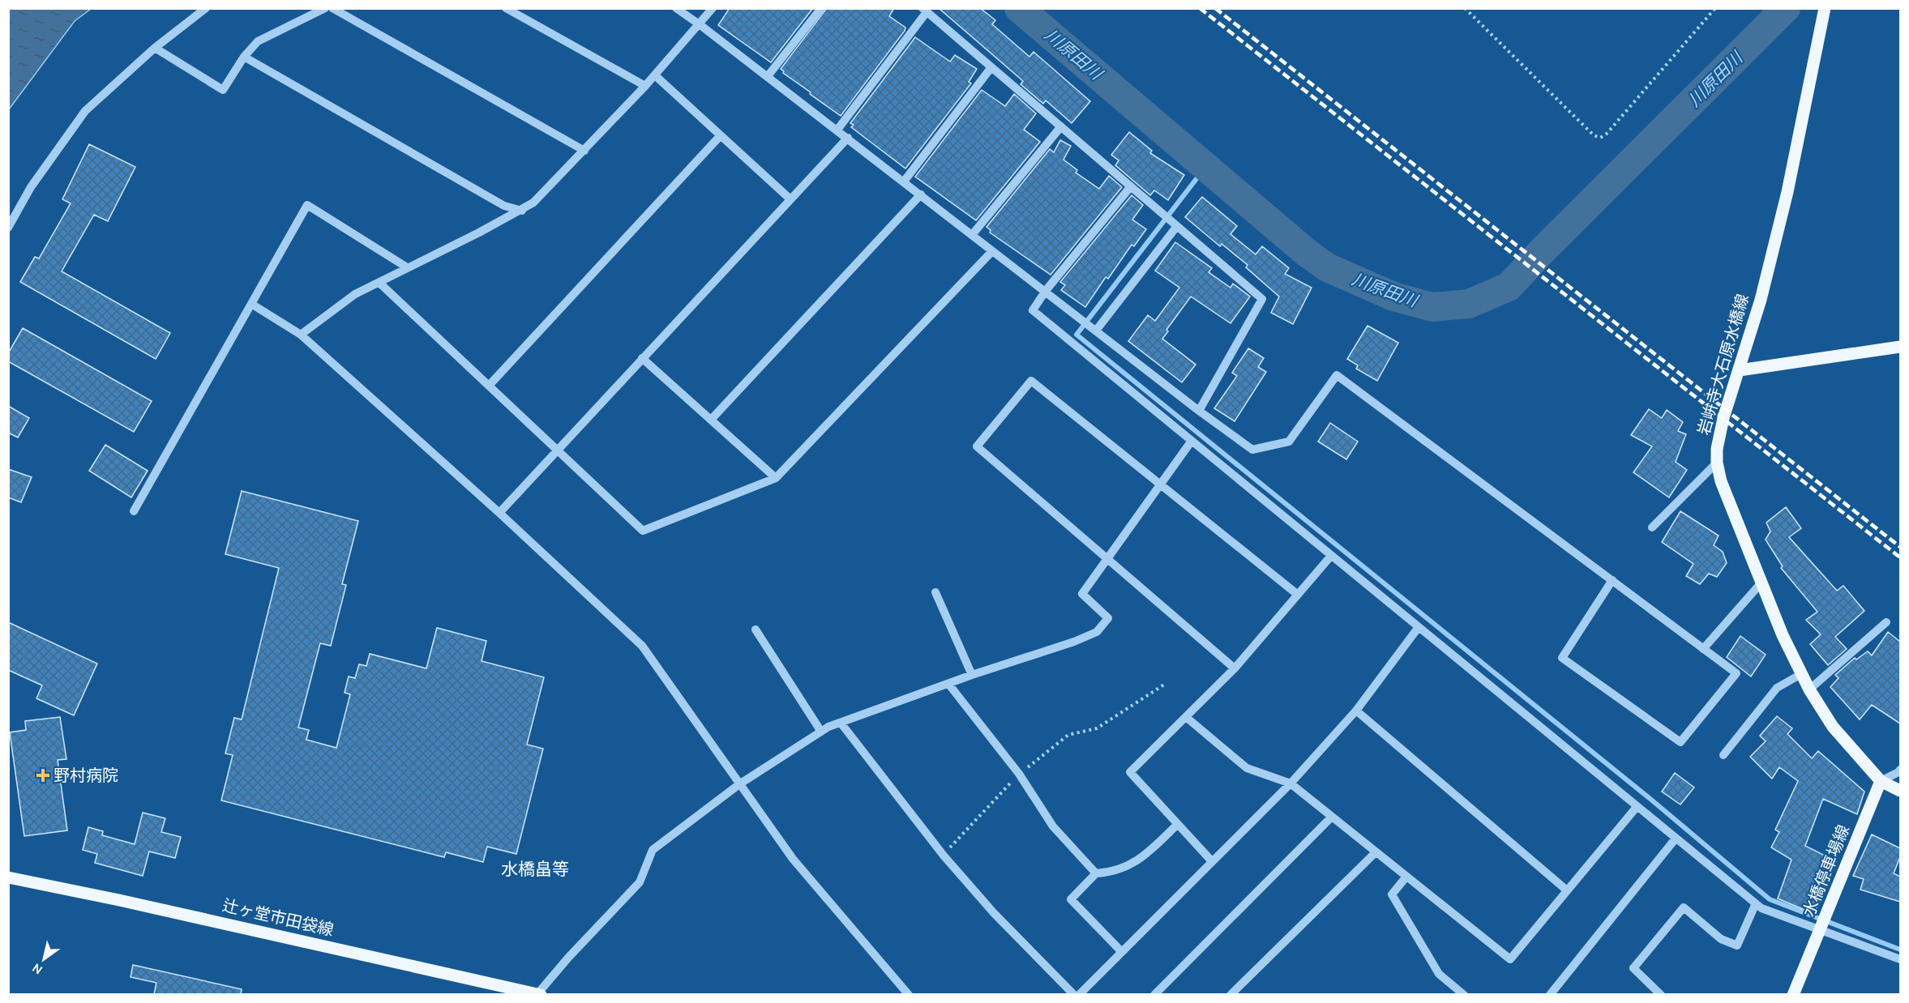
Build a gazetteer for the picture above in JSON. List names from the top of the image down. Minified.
{"streets":{"main road":["岩峅寺大石原水橋線","水橋停車場線","辻ヶ堂市田袋線"]},"crossings":[["岩峅寺大石原水橋線","水橋停車場線"]],"districts":["水橋畠等"],"water":["川原田川"],"places":{"health":["野村病院"]},"north":"bottom left"}
